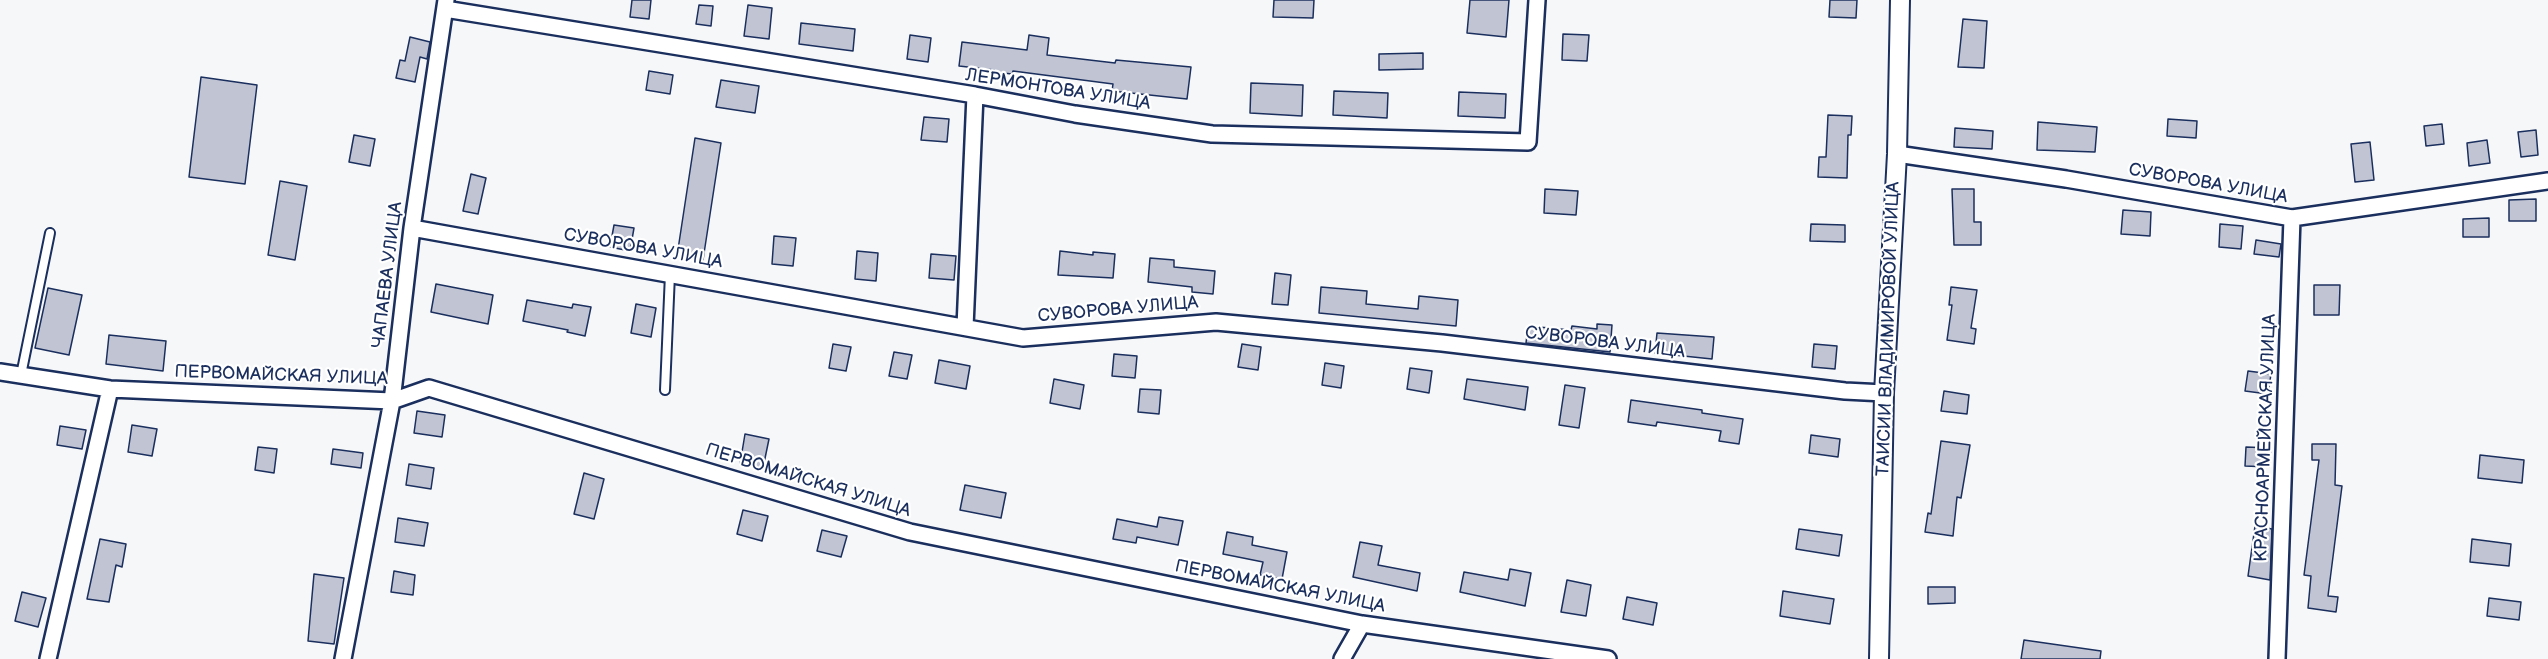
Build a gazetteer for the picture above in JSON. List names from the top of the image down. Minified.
{"streets":{"street":["ЛЕРМОНТОВА УЛИЦА","СУВОРОВА УЛИЦА","ЧАПАЕВА УЛИЦА","ТАИСИИ ВЛАДИМИРОВОЙ УЛИЦА","ПЕРВОМАЙСКАЯ УЛИЦА","КРАСНОАРМЕЙСКАЯ УЛИЦА"]},"crossings":[["ЛЕРМОНТОВА УЛИЦА","ЧАПАЕВА УЛИЦА"],["СУВОРОВА УЛИЦА","ЧАПАЕВА УЛИЦА"],["СУВОРОВА УЛИЦА","ТАИСИИ ВЛАДИМИРОВОЙ УЛИЦА"],["СУВОРОВА УЛИЦА","КРАСНОАРМЕЙСКАЯ УЛИЦА"],["ЧАПАЕВА УЛИЦА","ПЕРВОМАЙСКАЯ УЛИЦА"]]}
